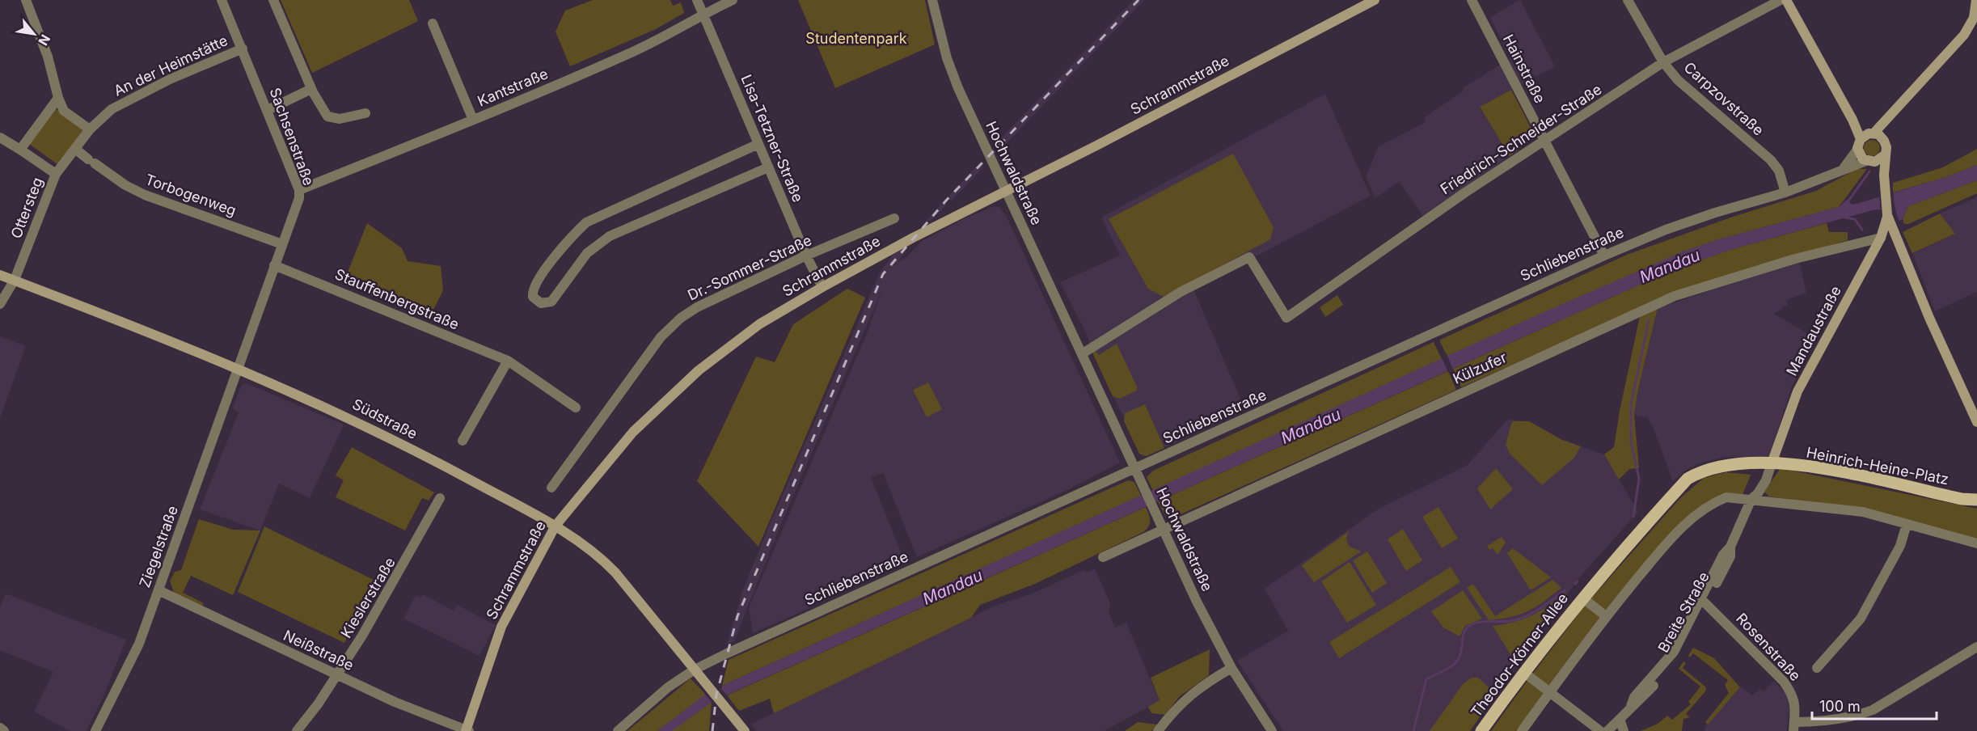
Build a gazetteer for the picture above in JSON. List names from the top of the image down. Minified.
{"streets":{"main road":["Schrammstraße","Mandaustraße","Südstraße","Heinrich-Heine-Platz","Theodor-Körner-Allee"],"street":["An der Heimstätte","Hainstraße","Kantstraße","Carpzovstraße","Sachsenstraße","Lisa-Tetzner-Straße","Friedrich-Schneider-Straße","Hochwaldstraße","Torbogenweg","Ottersteg","Schliebenstraße","Dr.-Sommer-Straße","Stauffenbergstraße","Külzufer","Ziegelstraße","Kieslerstraße","Breite Straße","Rosenstraße","Neißstraße"]},"crossings":[["An der Heimstätte","Sachsenstraße"],["An der Heimstätte","Torbogenweg"],["An der Heimstätte","Ottersteg"],["Hainstraße","Friedrich-Schneider-Straße"],["Hainstraße","Schliebenstraße"],["Schrammstraße","Lisa-Tetzner-Straße"],["Schrammstraße","Hochwaldstraße"],["Schrammstraße","Südstraße"],["Schrammstraße","Neißstraße"],["Kantstraße","Sachsenstraße"],["Kantstraße","Lisa-Tetzner-Straße"],["Carpzovstraße","Friedrich-Schneider-Straße"],["Carpzovstraße","Schliebenstraße"],["Sachsenstraße","Torbogenweg"],["Sachsenstraße","Stauffenbergstraße"],["Sachsenstraße","Südstraße"],["Sachsenstraße","Ziegelstraße"],["Lisa-Tetzner-Straße","Dr.-Sommer-Straße"],["Friedrich-Schneider-Straße","Hochwaldstraße"],["Hochwaldstraße","Schliebenstraße"],["Hochwaldstraße","Külzufer"],["Torbogenweg","Ottersteg"],["Ottersteg","Südstraße"],["Schliebenstraße","Mandaustraße"],["Schliebenstraße","Südstraße"],["Mandaustraße","Külzufer"],["Mandaustraße","Heinrich-Heine-Platz"],["Mandaustraße","Breite Straße"],["Mandaustraße","Theodor-Körner-Allee"],["Südstraße","Ziegelstraße"],["Heinrich-Heine-Platz","Breite Straße"],["Heinrich-Heine-Platz","Theodor-Körner-Allee"],["Ziegelstraße","Neißstraße"],["Kieslerstraße","Neißstraße"],["Breite Straße","Rosenstraße"],["Breite Straße","Theodor-Körner-Allee"]],"water":["Mandau"],"parks":["Studentenpark"],"scale_bar":"100 m","north":"bottom right"}
